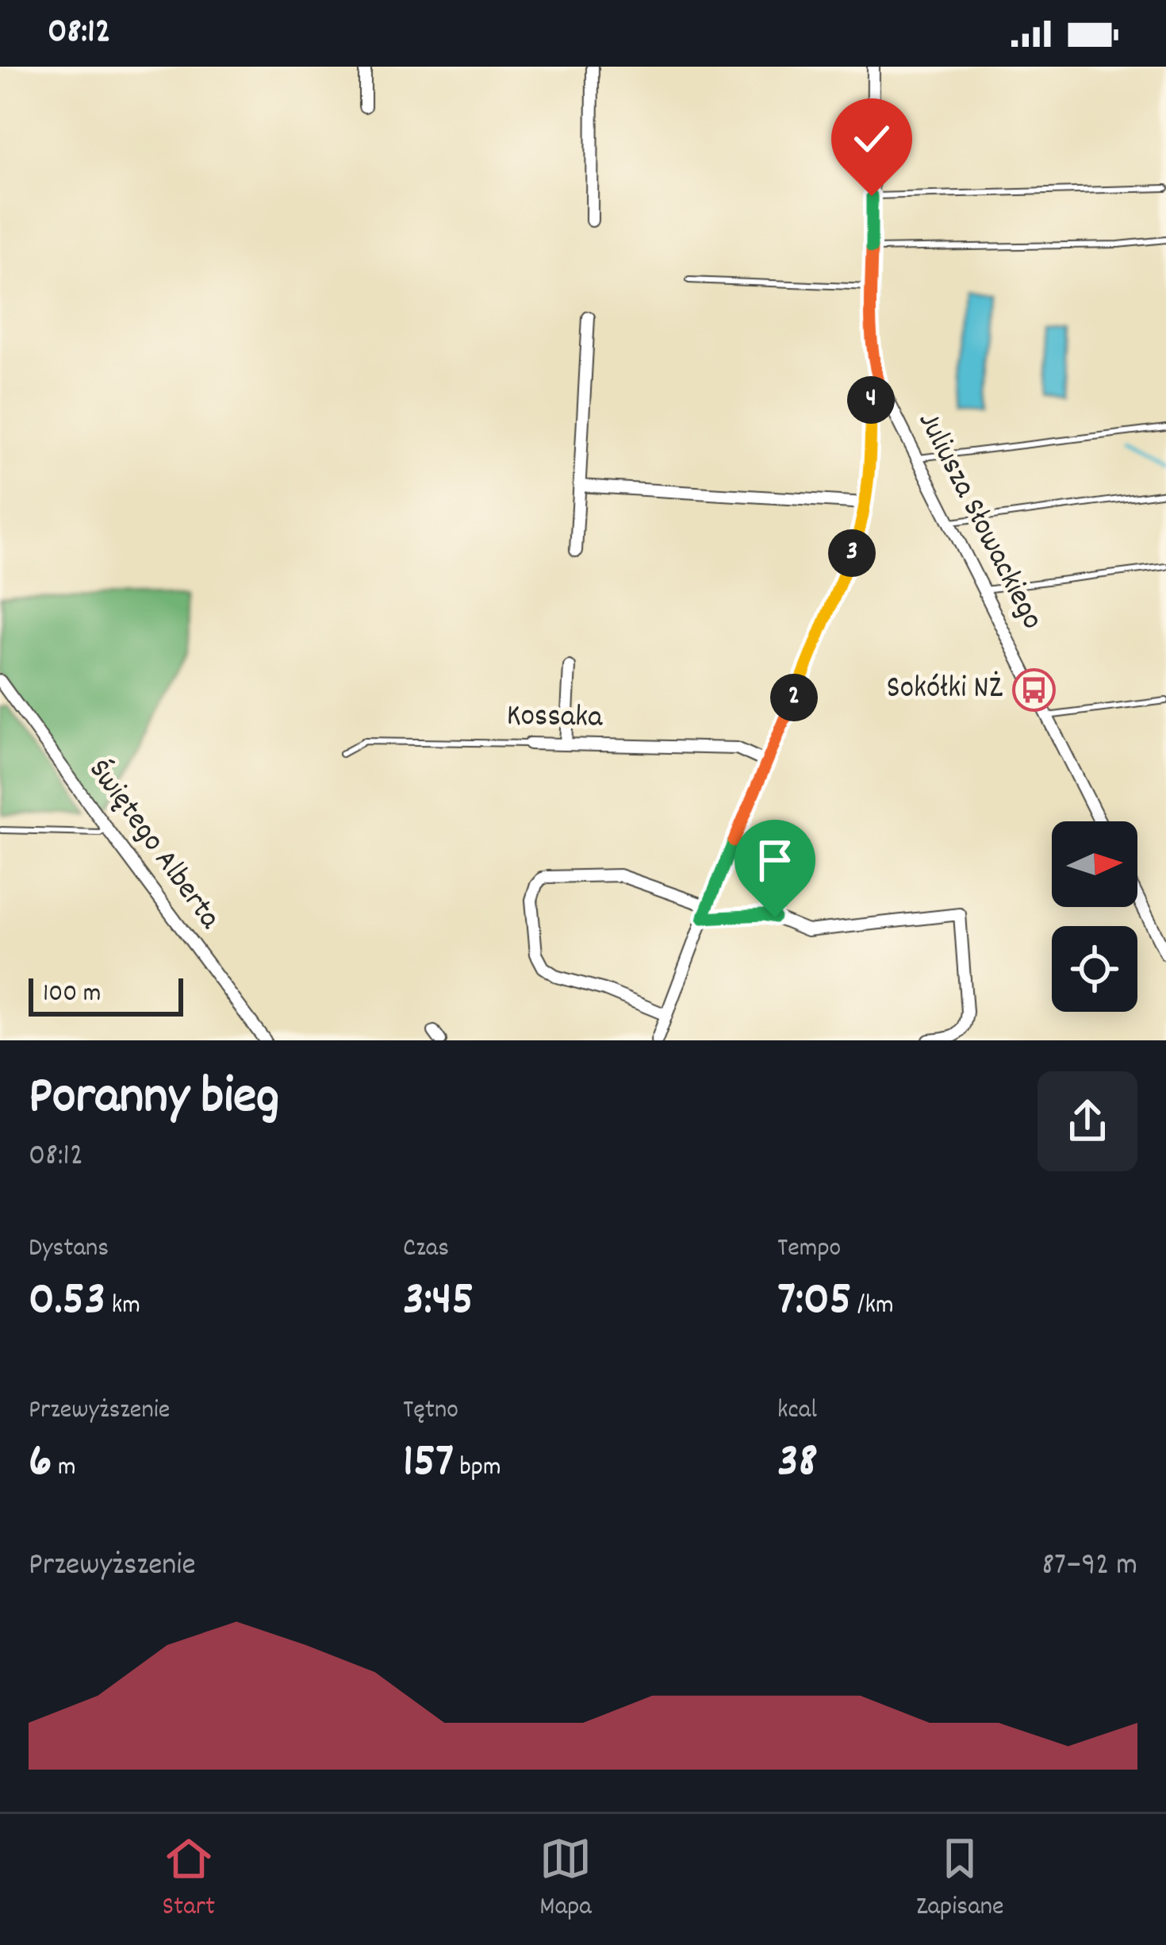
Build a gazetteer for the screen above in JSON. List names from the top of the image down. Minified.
{"streets":{"street":["Juliusza Słowackiego","Kossaka","Świętego Alberta"]},"crossings":[["Juliusza Słowackiego","Kossaka"]],"places":{"bus stop":["Sokółki NŻ"]},"scale_bar":"100 m","north":"right","page":{"status":"08:12","pins":["4","3","2"],"scale":"100 m","heading":["Poranny bieg","08:12"],"stats":[["Dystans","0.53 km"],["Czas","3:45"],["Tempo","7:05 /km"],["Przewyższenie","6 m"],["Tętno","157 bpm"],["kcal","38"]],"chart":["Przewyższenie","87–92 m"],"tabs":["Start","Mapa","Zapisane"]}}
